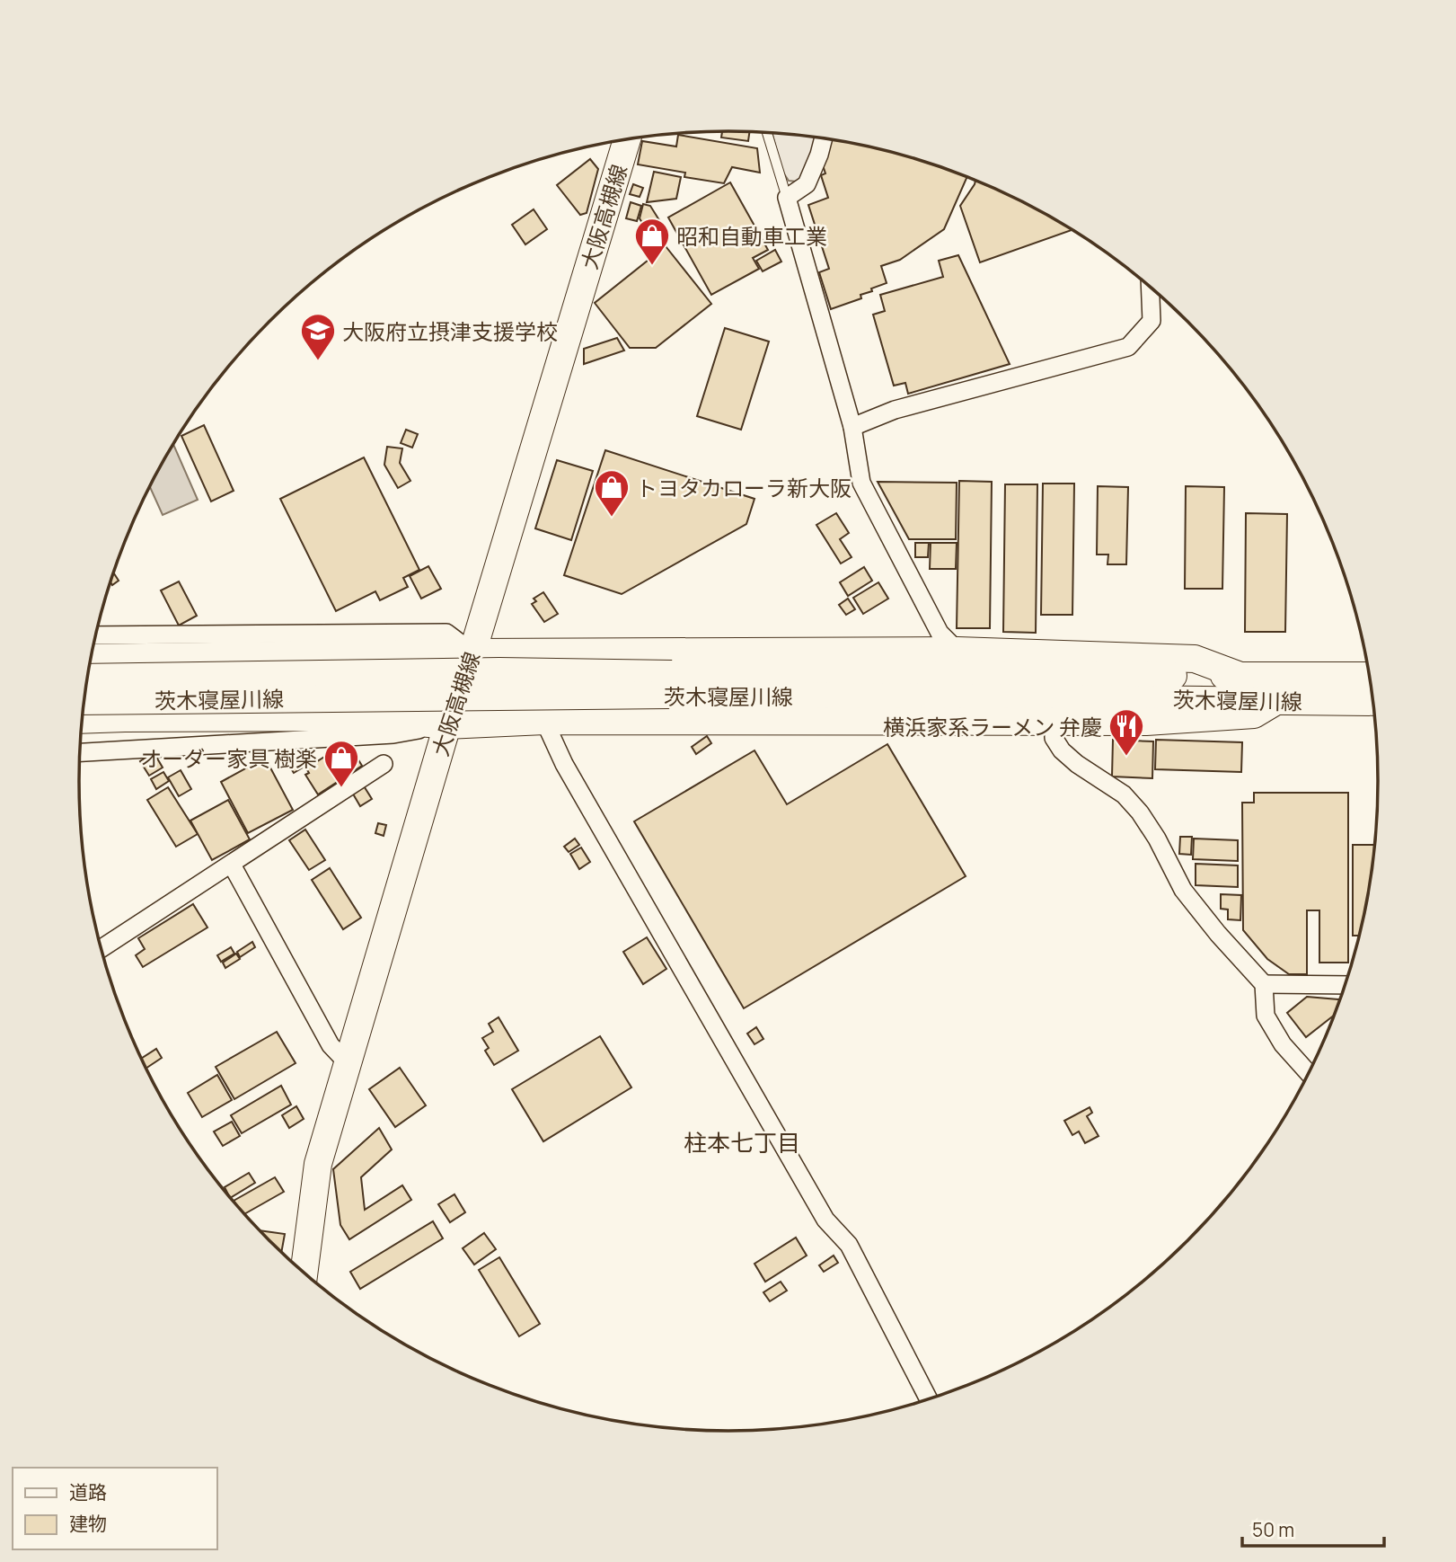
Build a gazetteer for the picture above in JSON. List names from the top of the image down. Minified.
{"streets":{"main road":["大阪高槻線","茨木寝屋川線"]},"districts":["柱本七丁目"],"places":{"shop":["昭和自動車工業","トヨタカローラ新大阪","オーダー家具 樹楽"],"school or university":["大阪府立摂津支援学校"],"restaurant":["横浜家系ラーメン 弁慶"]},"legend":["道路","建物"],"scale_bar":"50 m"}
